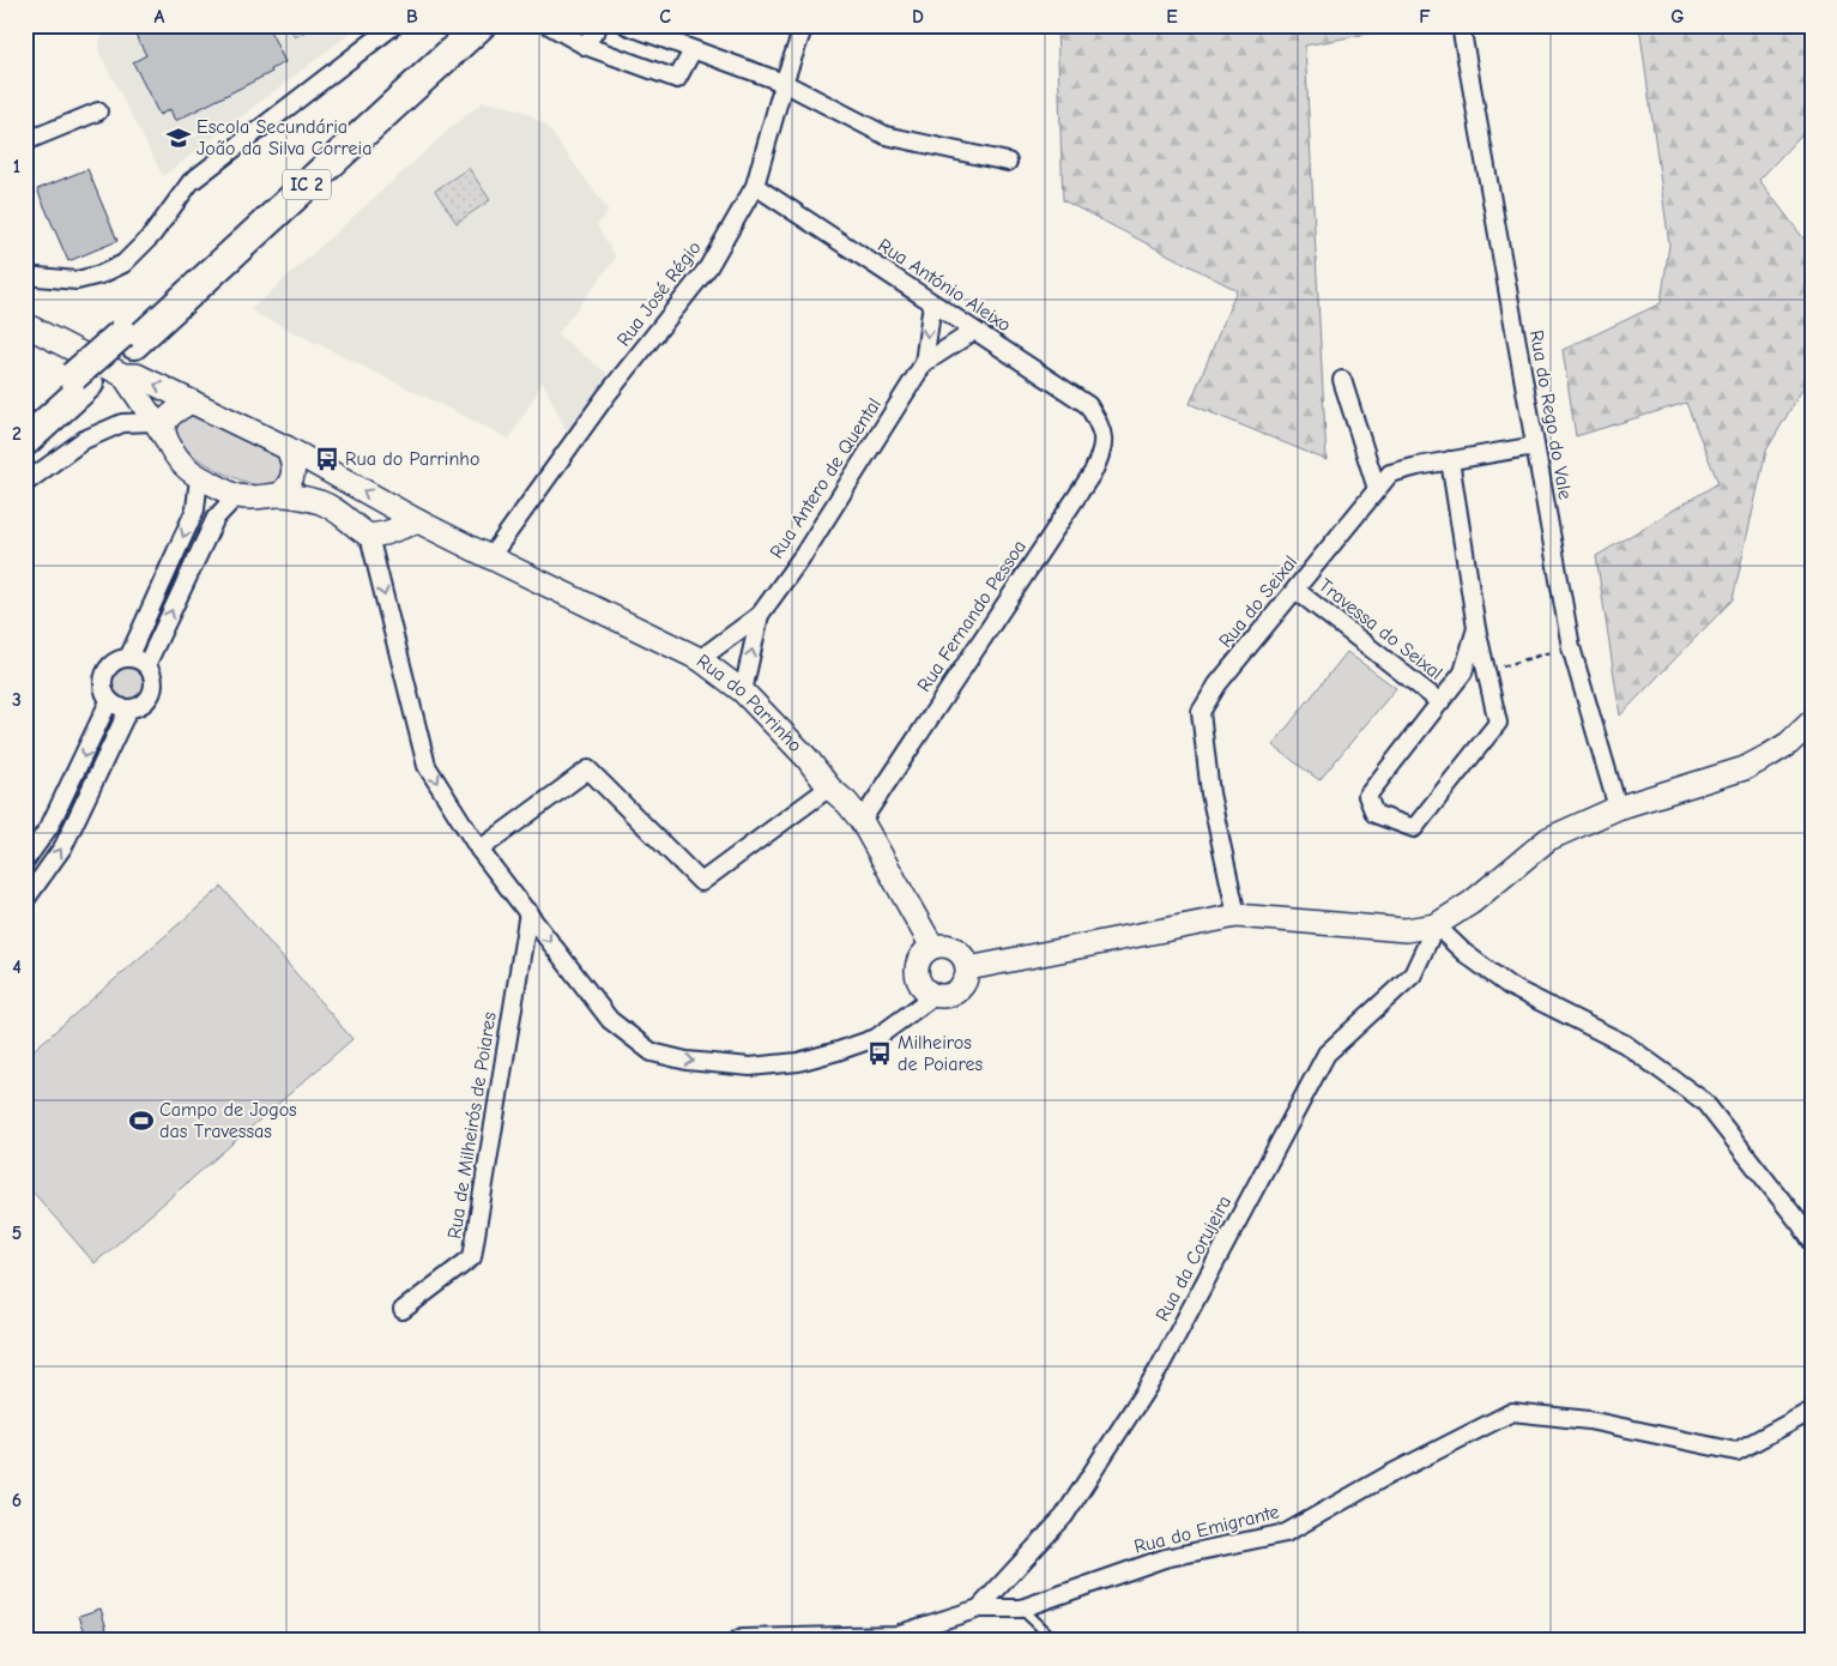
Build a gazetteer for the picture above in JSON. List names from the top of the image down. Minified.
{"streets":{"highway":["IC 2"],"street":["Rua António Aleixo","Rua José Régio","Rua do Rego do Vale","Rua Antero de Quental","Rua do Seixal","Rua Fernando Pessoa","Travessa do Seixal","Rua do Parrinho","Rua de Milheirós de Poiares","Rua da Corujeira","Rua do Emigrante"]},"crossings":[["Rua António Aleixo","Rua José Régio"],["Rua António Aleixo","Rua Antero de Quental"],["Rua António Aleixo","Rua Fernando Pessoa"],["Rua José Régio","Rua do Parrinho"],["Rua do Rego do Vale","Rua do Seixal"],["Rua Antero de Quental","Rua do Parrinho"],["Rua do Seixal","Travessa do Seixal"],["Rua Fernando Pessoa","Rua do Parrinho"],["Rua da Corujeira","Rua do Emigrante"]],"places":{"school or university":["Escola Secundária João da Silva Correia"],"bus stop":["Rua do Parrinho","Milheiros de Poiares"],"sports":["Campo de Jogos das Travessas"]},"grid":{"columns":["A","B","C","D","E","F","G"],"rows":["1","2","3","4","5","6"]}}
